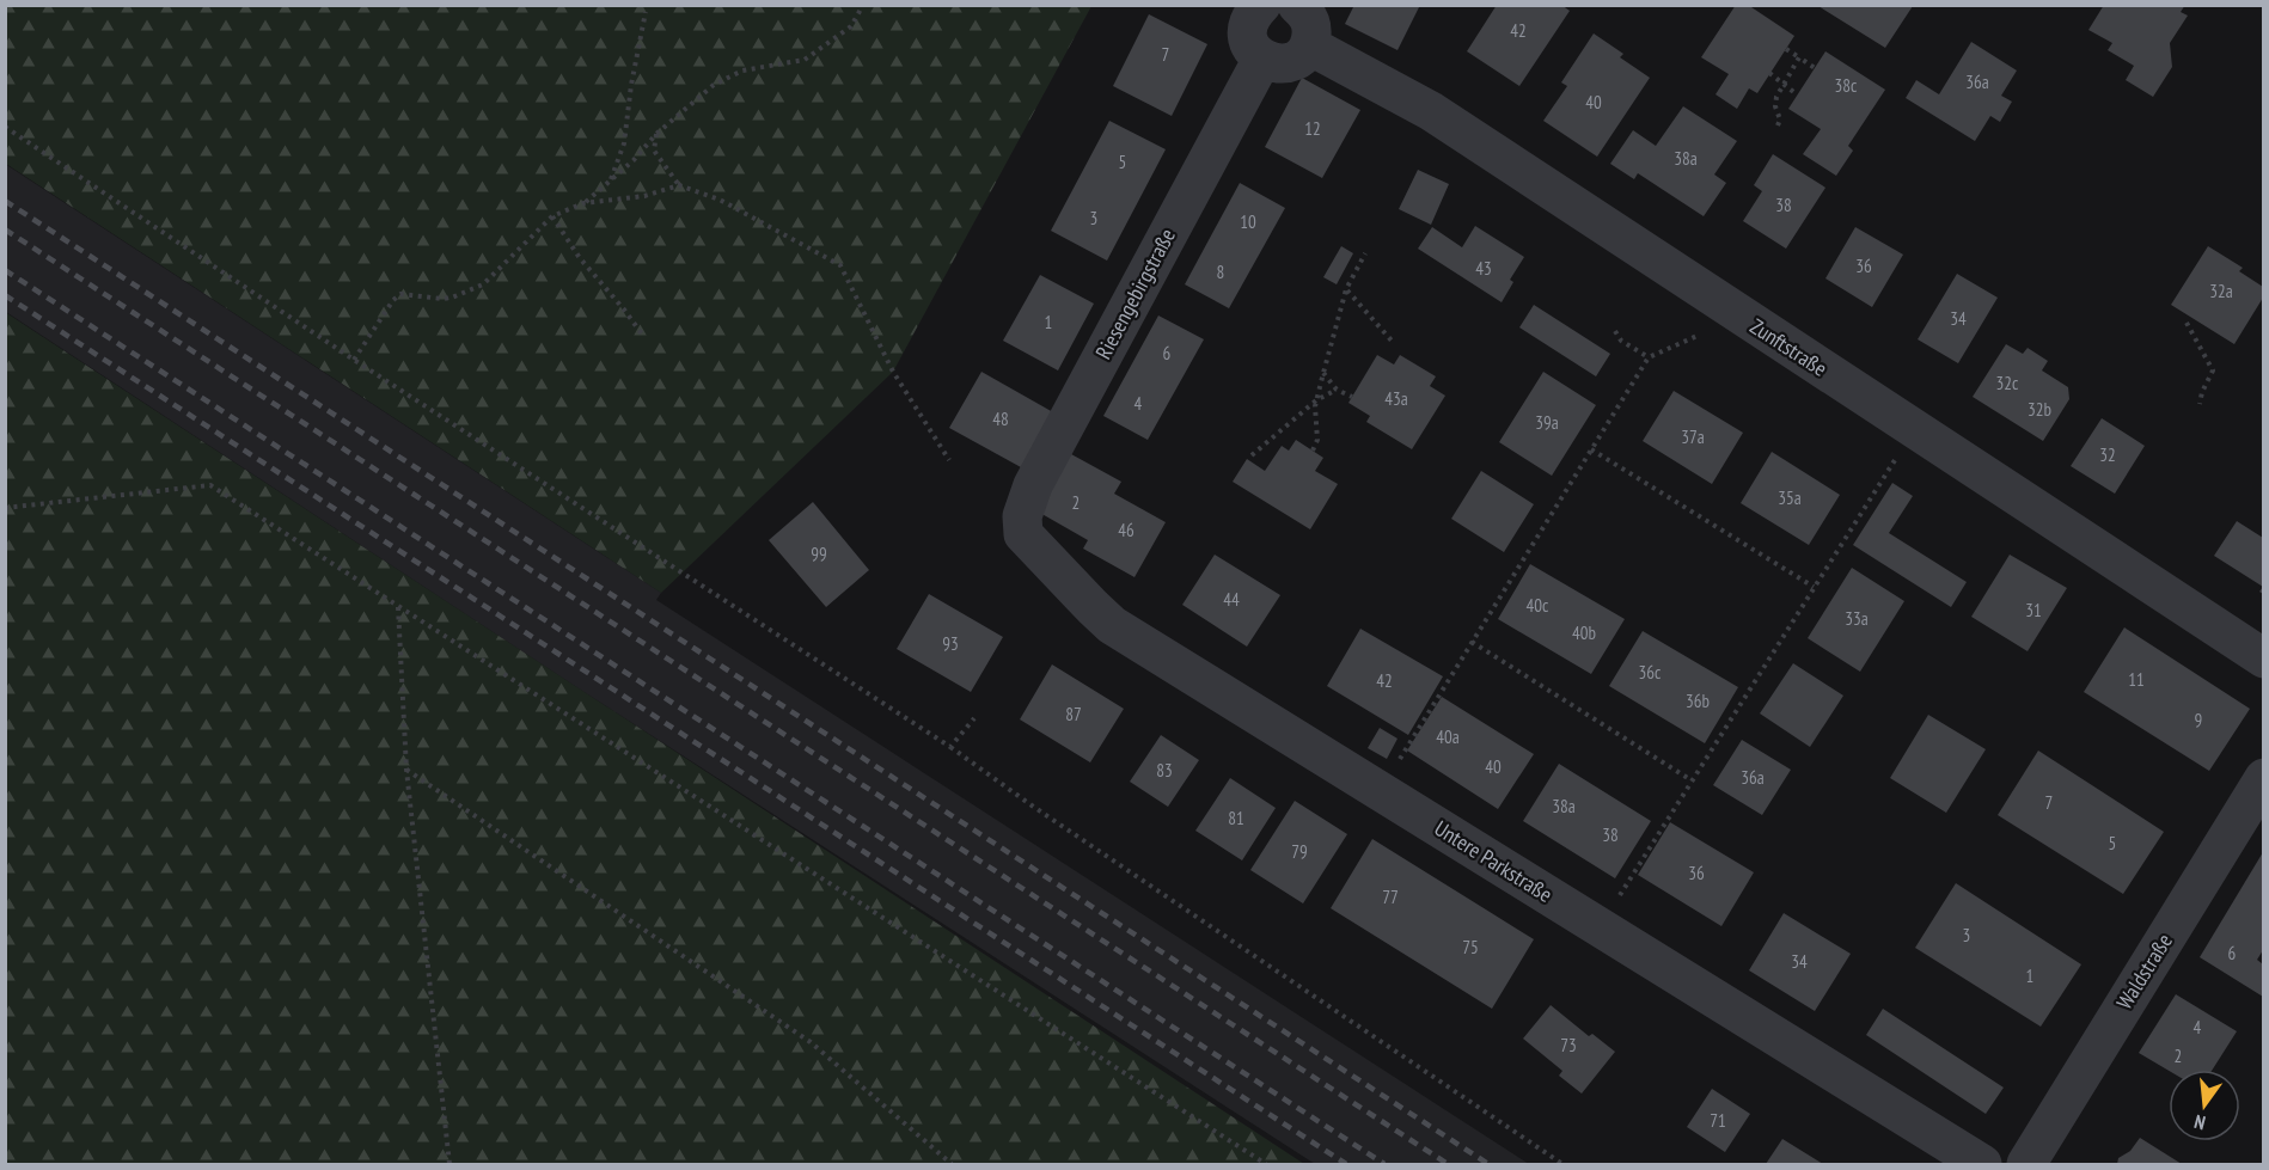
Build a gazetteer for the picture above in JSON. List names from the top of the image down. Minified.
{"streets":{"street":["Riesengebirgstraße","Zunftstraße","Untere Parkstraße","Waldstraße"]},"crossings":[["Riesengebirgstraße","Untere Parkstraße"]],"house_numbers":["42","7","36a","38c","40","12","38a","5","38","3","10","36","43","8","32a","34","1","6","32c","43a","4","32b","48","39a","37a","32","35a","2","46","99","44","40c","31","33a","40b","93","36c","11","42","36b","87","9","40a","40","83","36a","7","38a","81","38","5","79","36","77","3","75","6","34","1","4","73","2","71"],"north":"bottom"}
